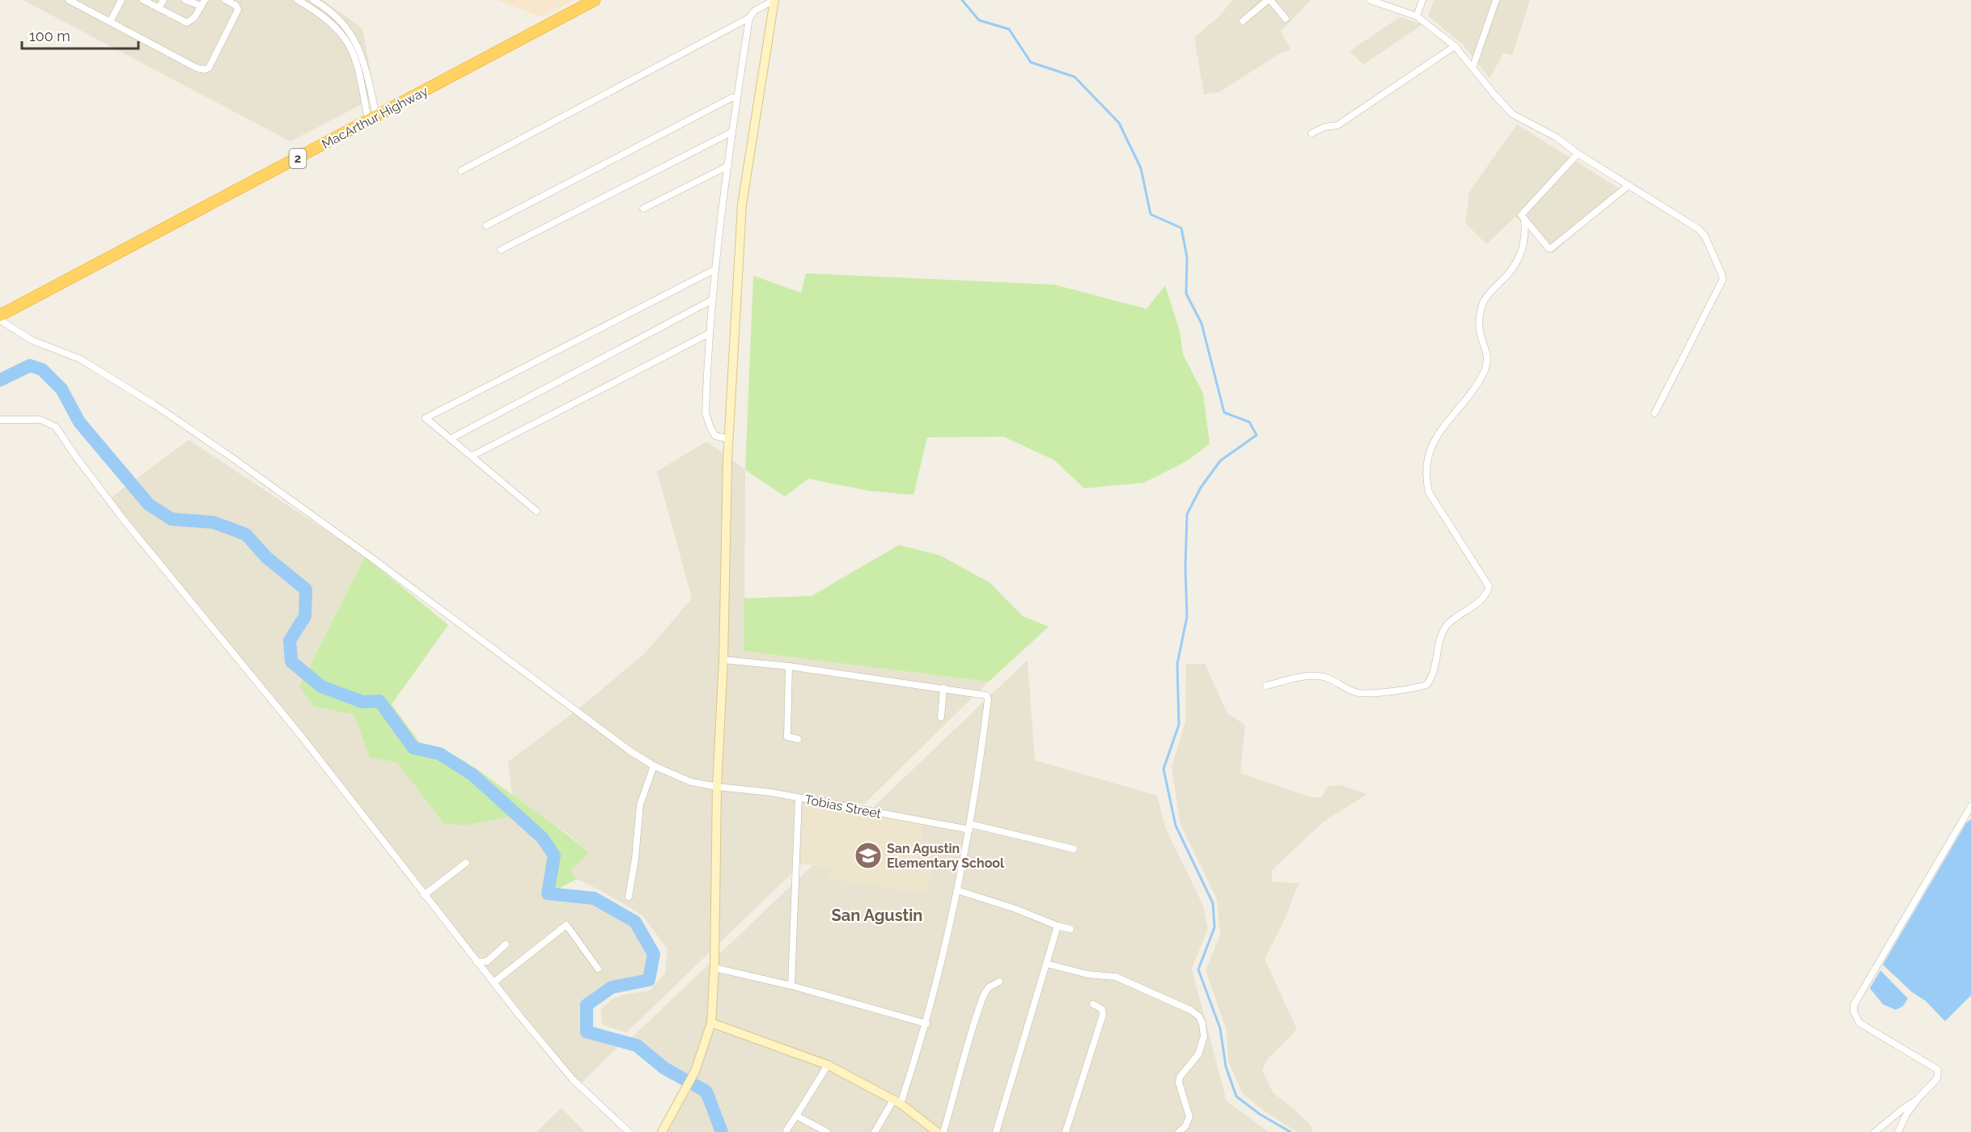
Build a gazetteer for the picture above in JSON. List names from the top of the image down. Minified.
{"streets":{"highway":["MacArthur Highway","2"],"street":["Tobias Street"]},"districts":["San Agustin"],"places":{"school or university":["San Agustin Elementary School"]},"scale_bar":"100 m"}
